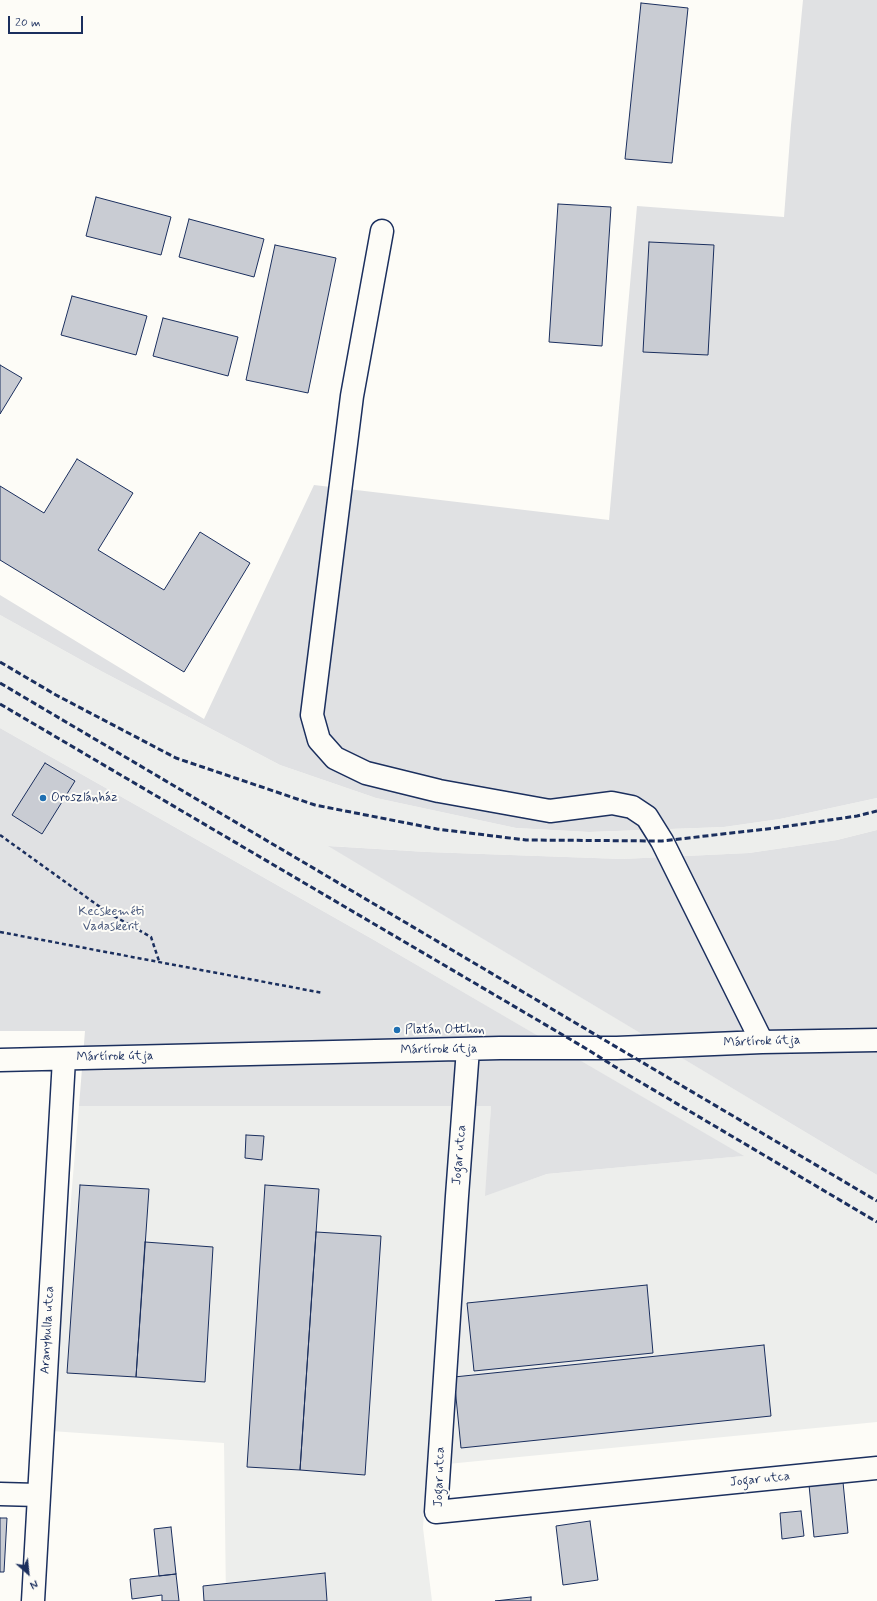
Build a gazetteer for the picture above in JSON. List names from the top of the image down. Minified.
{"streets":{"street":["Mártírok útja","Jogar utca","Aranybulla utca"]},"crossings":[["Mártírok útja","Jogar utca"],["Mártírok útja","Aranybulla utca"]],"parks":["Kecskeméti Vadaskert"],"places":["Oroszlánház","Platán Otthon"],"scale_bar":"20 m","north":"bottom right"}
